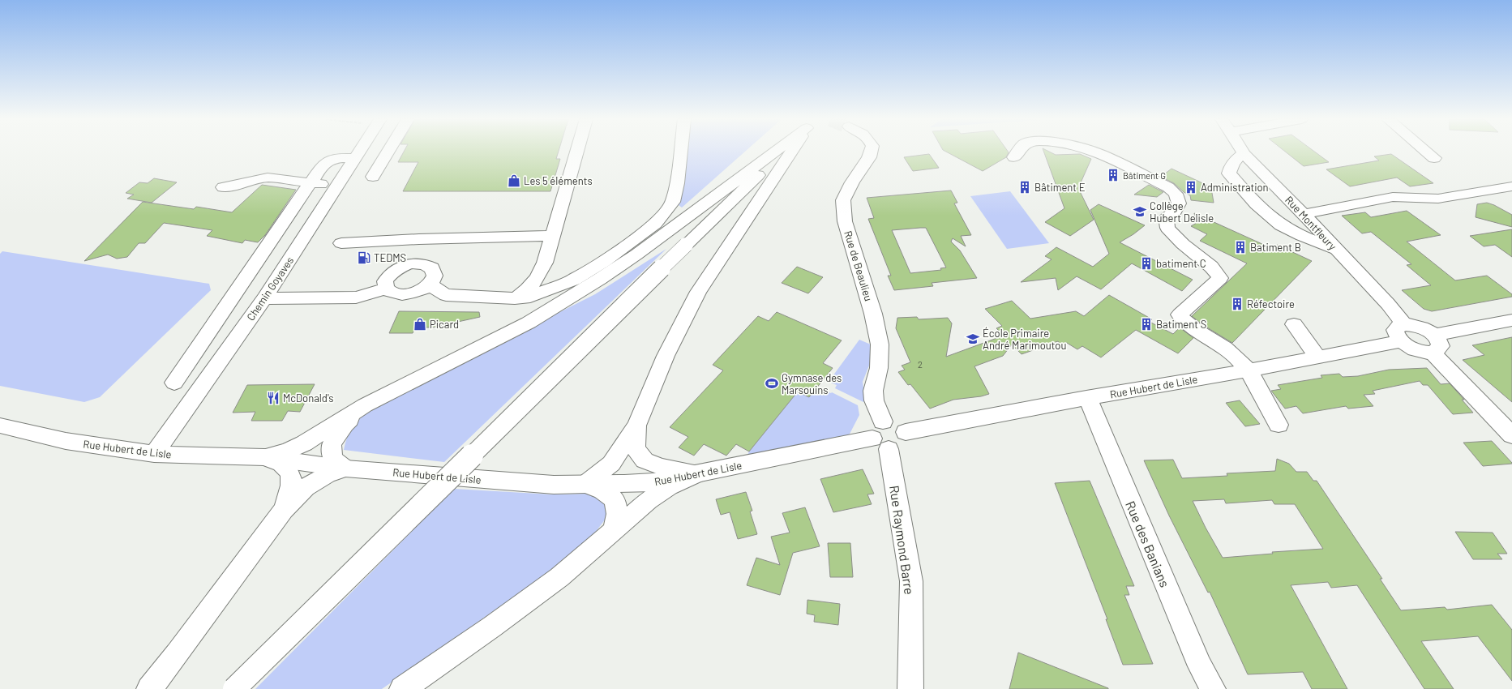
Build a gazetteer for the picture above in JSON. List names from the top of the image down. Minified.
{"streets":{"main road":["Rue Montfleury","Rue de Beaulieu","Chemin Goyaves","Rue Hubert de Lisle","Rue Raymond Barre","Rue des Banians"]},"crossings":[["Rue Montfleury","Rue Hubert de Lisle"],["Rue de Beaulieu","Rue Hubert de Lisle"],["Rue de Beaulieu","Rue Raymond Barre"],["Chemin Goyaves","Rue Hubert de Lisle"],["Rue Hubert de Lisle","Rue Raymond Barre"],["Rue Hubert de Lisle","Rue des Banians"]],"places":{"building":["Bâtiment G","Bâtiment E","Administration","Batiment B","batiment C","Réfectoire","Batiment S"],"shop":["Les 5 éléments","Picard"],"school or university":["Collège Hubert Delisle","École Primaire André Marimoutou"],"fuel station":["TEDMS"],"sports":["Gymnase des Marsouins"],"restaurant":["McDonald's"]},"house_numbers":["2"]}
